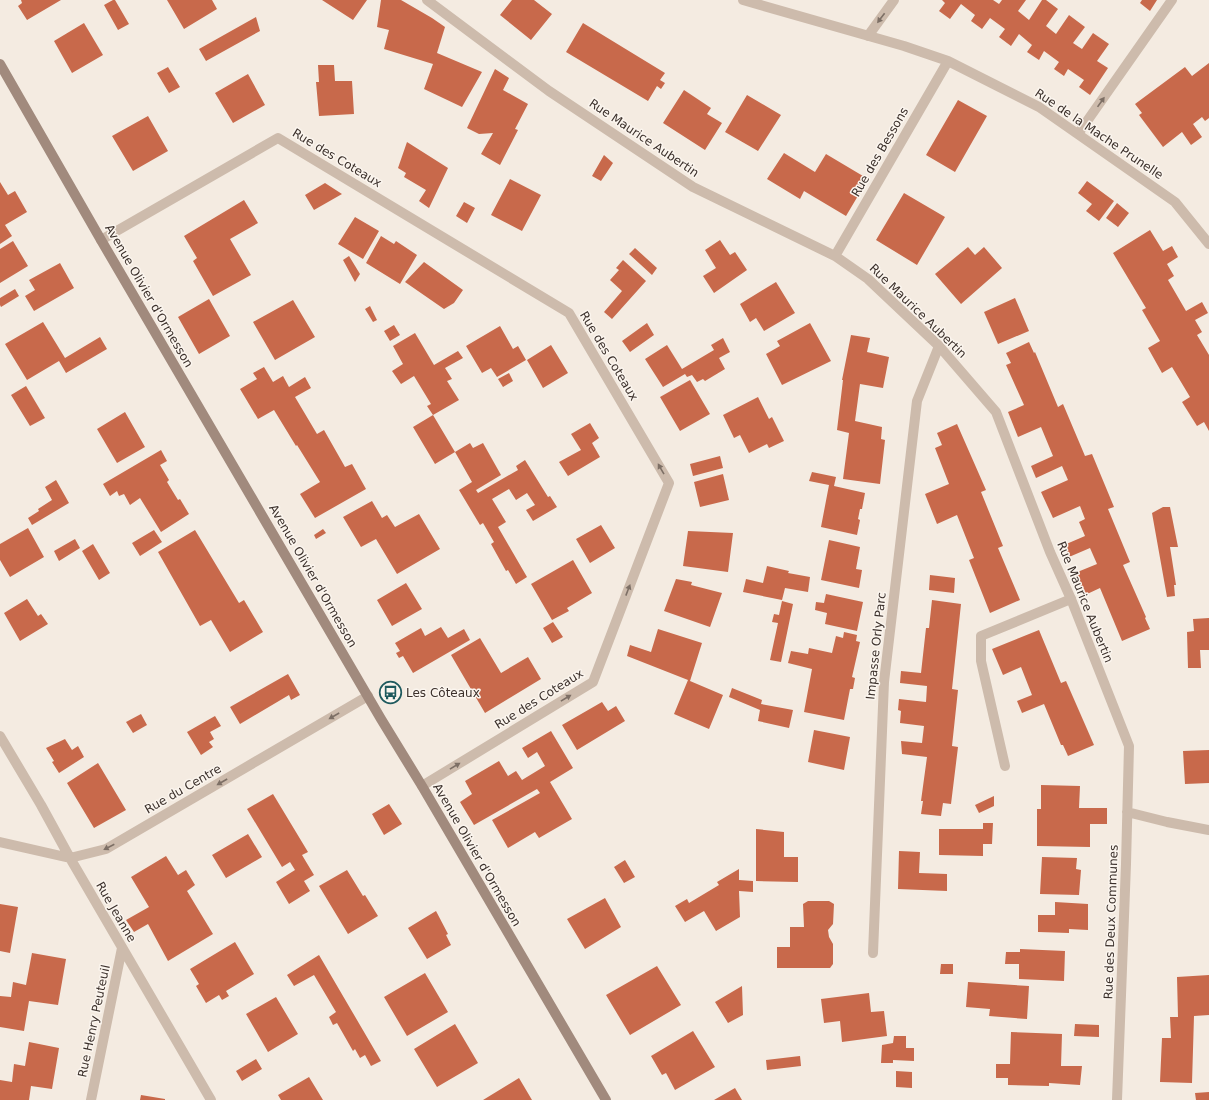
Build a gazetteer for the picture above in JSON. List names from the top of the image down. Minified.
{"streets":{"main road":["Avenue Olivier d'Ormesson"],"street":["Rue de la Mache Prunelle","Rue Maurice Aubertin","Rue des Bessons","Rue des Coteaux","Impasse Orly Parc","Rue du Centre","Rue Jeanne","Rue des Deux Communes","Rue Henry Peuteuil"]},"crossings":[["Rue de la Mache Prunelle","Rue des Bessons"],["Rue Maurice Aubertin","Rue des Bessons"],["Rue Maurice Aubertin","Impasse Orly Parc"],["Rue Maurice Aubertin","Rue des Deux Communes"],["Rue des Coteaux","Avenue Olivier d'Ormesson"],["Avenue Olivier d'Ormesson","Rue du Centre"],["Rue du Centre","Rue Jeanne"],["Rue Jeanne","Rue Henry Peuteuil"]],"one_way":["Rue du Centre"],"places":{"bus stop":["Les Côteaux"]}}
